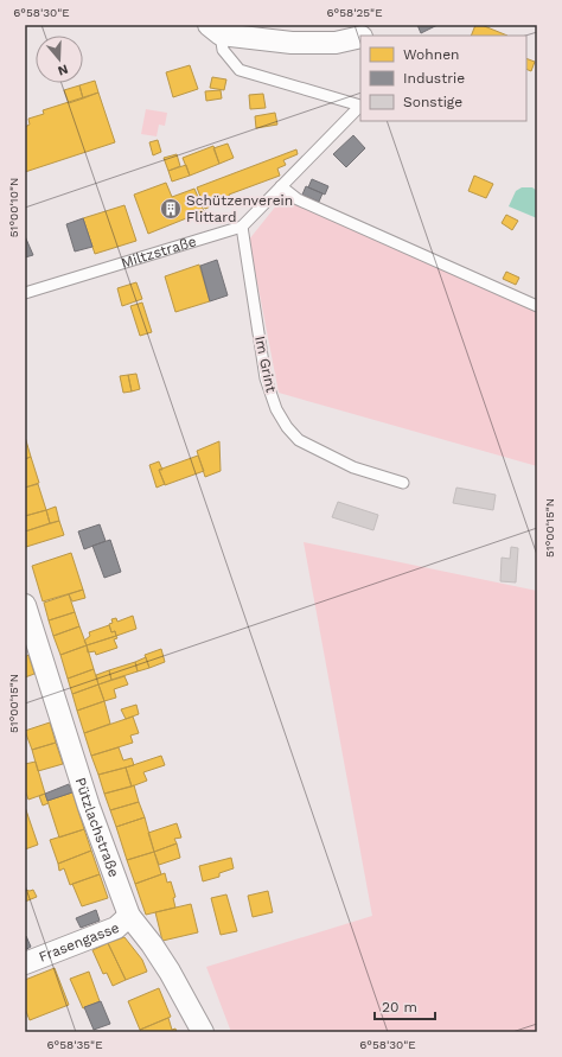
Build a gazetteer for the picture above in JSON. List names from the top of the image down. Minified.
{"streets":{"street":["Miltzstraße","Pützlachstraße","Frasengasse"],"lane":["Im Grint"]},"crossings":[["Miltzstraße","Im Grint"],["Pützlachstraße","Frasengasse"]],"places":{"building":["Schützenverein Flittard"]},"legend":["Wohnen","Industrie","Sonstige"],"scale_bar":"20 m","north":"bottom","coordinates":["6°58'30\"E","6°58'25\"E","51°00'10\"N","51°00'15\"N","6°58'35\"E"]}
